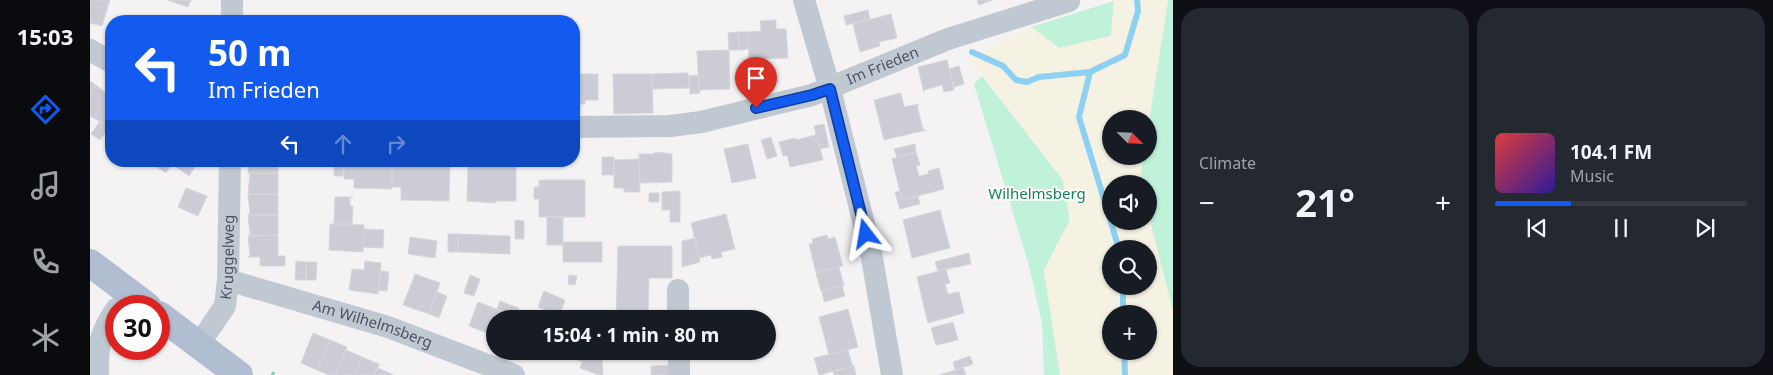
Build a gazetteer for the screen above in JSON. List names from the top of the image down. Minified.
{"streets":{"street":["Im Frieden","Kruggelweg","Am Wilhelmsberg"]},"crossings":[["Kruggelweg","Am Wilhelmsberg"]],"parks":["Wilhelmsberg"],"north":"bottom right","page":{"tabs":"15:03","tile":"Climate","turn":["50 m","Im Frieden"],"map_buttons":"+","song":["104.1 FM","Music"],"heat":["−","21°","+"],"limit":"30","trip":"15:04 · 1 min · 80 m"}}
